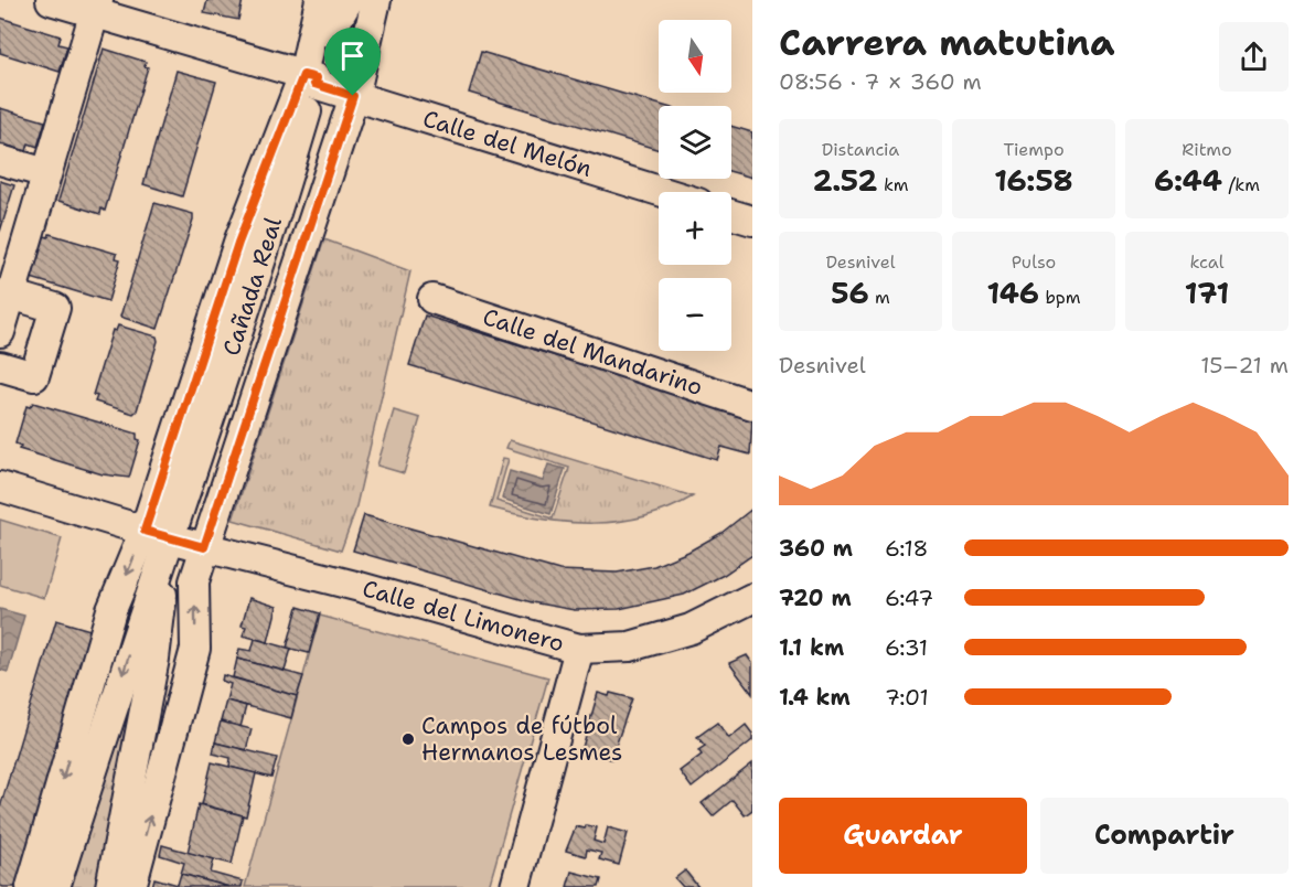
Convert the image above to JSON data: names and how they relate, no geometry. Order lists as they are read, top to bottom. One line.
{"streets":{"street":["Calle del Melón","Cañada Real","Calle del Mandarino","Calle del Limonero"]},"crossings":[["Calle del Melón","Cañada Real"],["Cañada Real","Calle del Limonero"]],"places":["Campos de fútbol Hermanos Lesmes"],"north":"bottom","page":{"heading":["Carrera matutina","08:56 · 7 × 360 m"],"map_buttons":["+","−"],"stats":[["Distancia","2.52 km"],["Tiempo","16:58"],["Ritmo","6:44 /km"],["Desnivel","56 m"],["Pulso","146 bpm"],["kcal","171"]],"chart":["Desnivel","15–21 m"],"list":[{"name":"360 m","note":"6:18"},{"name":"720 m","note":"6:47"},{"name":"1.1 km","note":"6:31"},{"name":"1.4 km","note":"7:01"}],"buttons":["Guardar","Compartir"]}}
